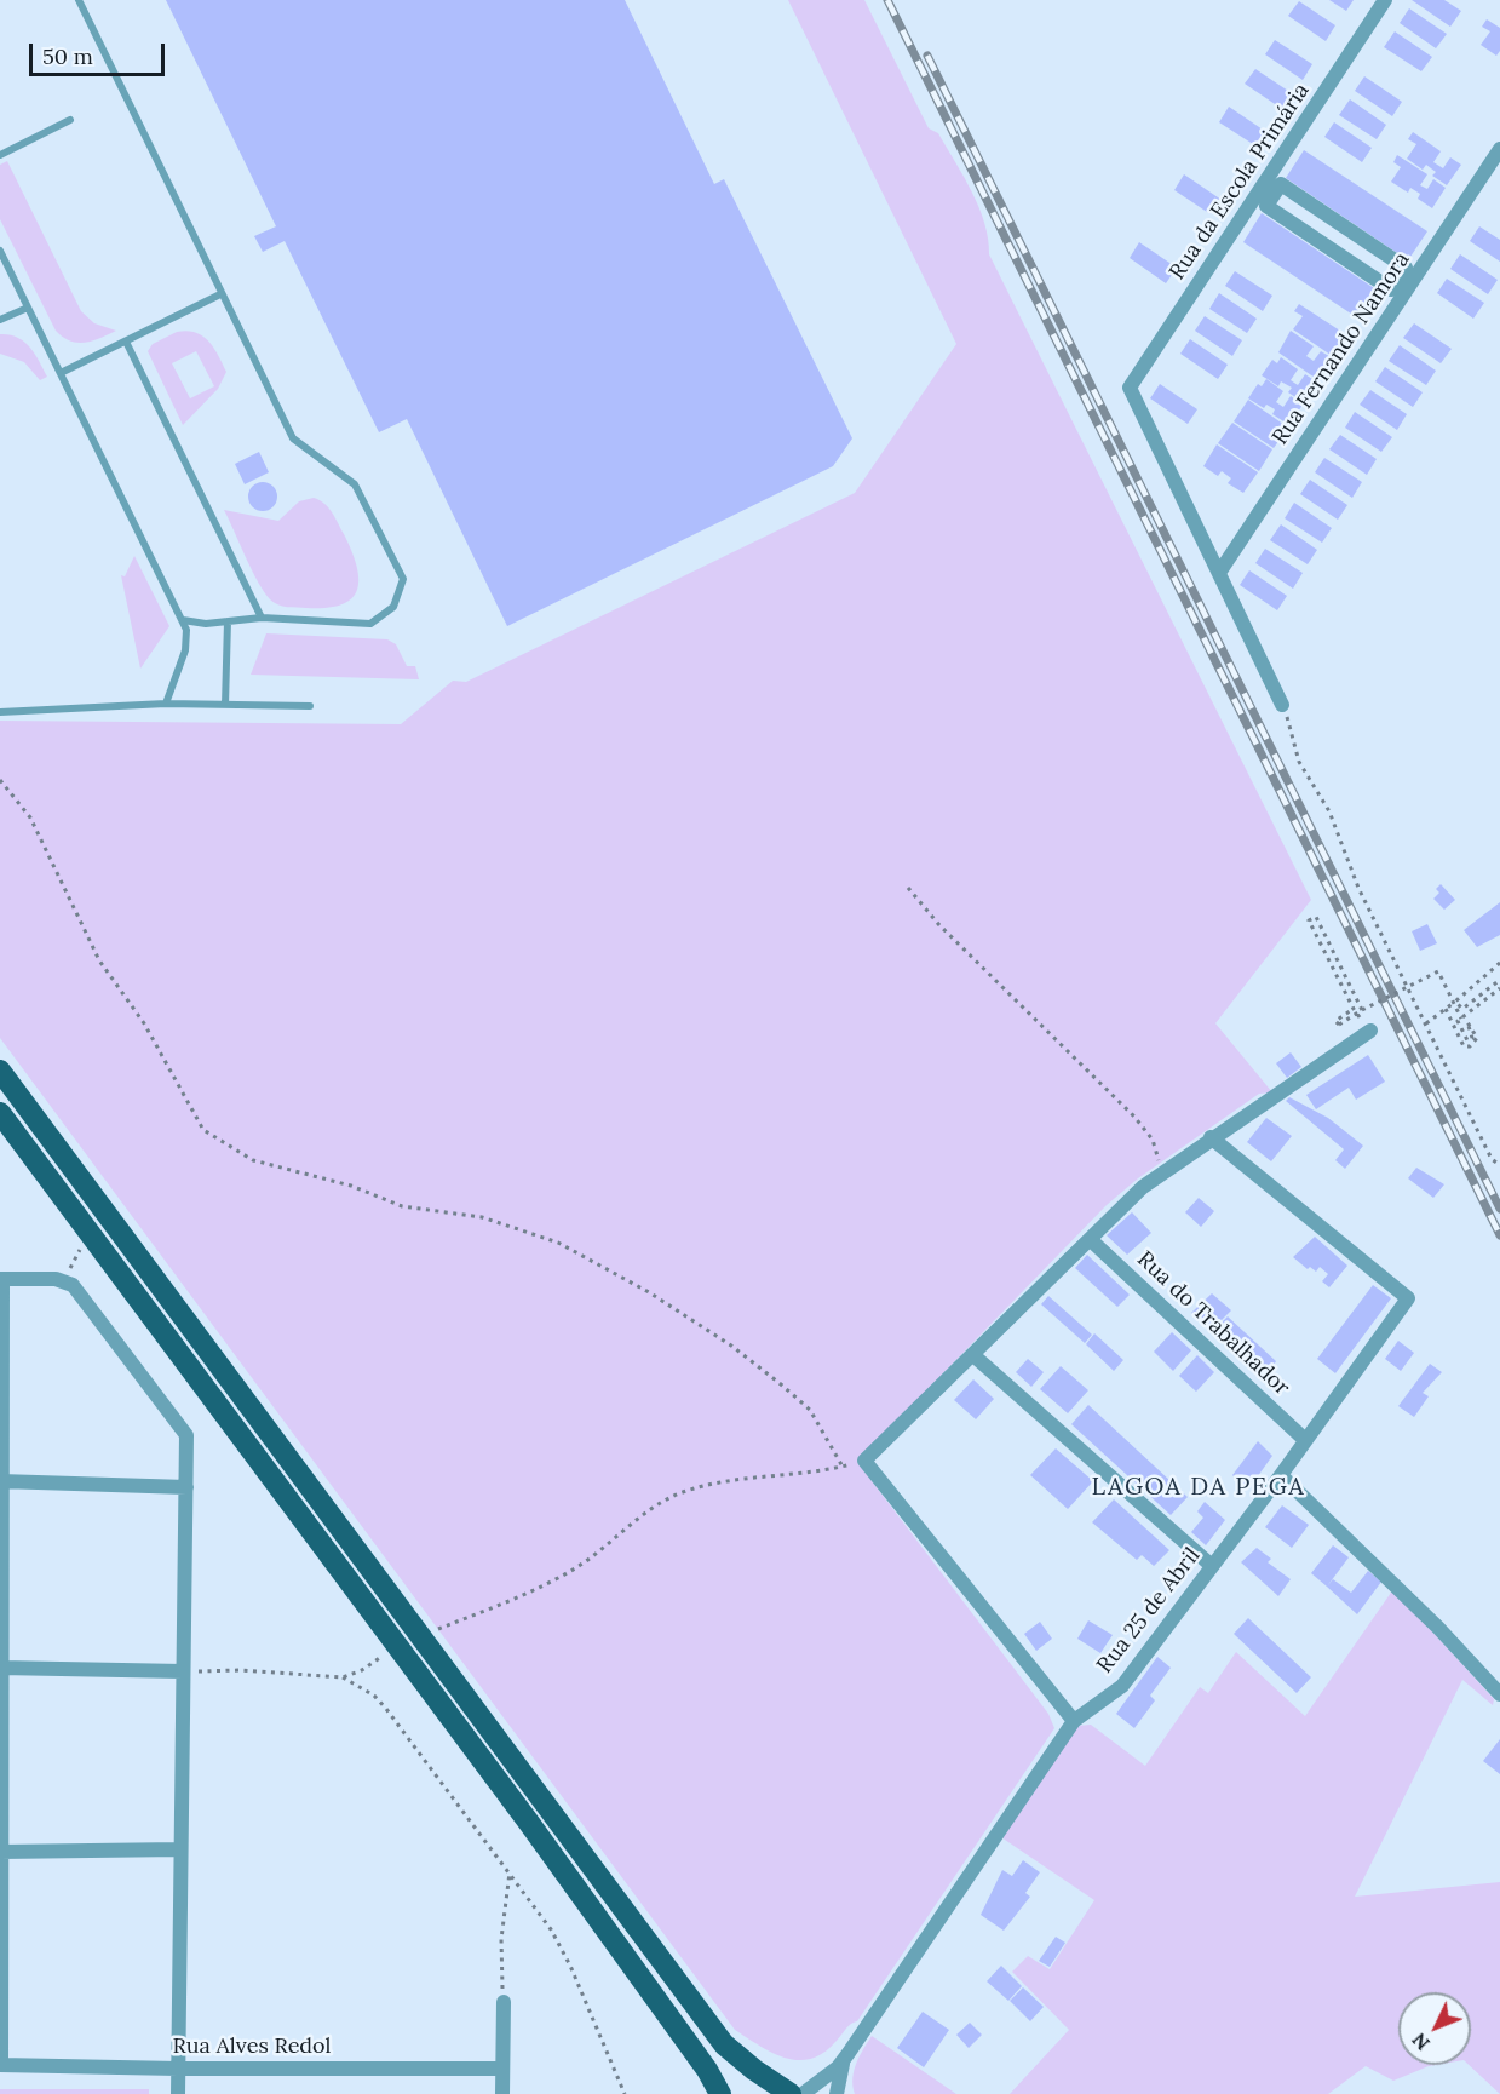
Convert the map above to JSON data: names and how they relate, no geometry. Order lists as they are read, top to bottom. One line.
{"streets":{"street":["Rua da Escola Primária","Rua Fernando Namora","Rua do Trabalhador","Rua 25 de Abril","Rua Alves Redol"]},"crossings":[["Rua da Escola Primária","Rua Fernando Namora"],["Rua do Trabalhador","Rua 25 de Abril"]],"districts":["LAGOA DA PEGA"],"scale_bar":"50 m","north":"bottom left"}
